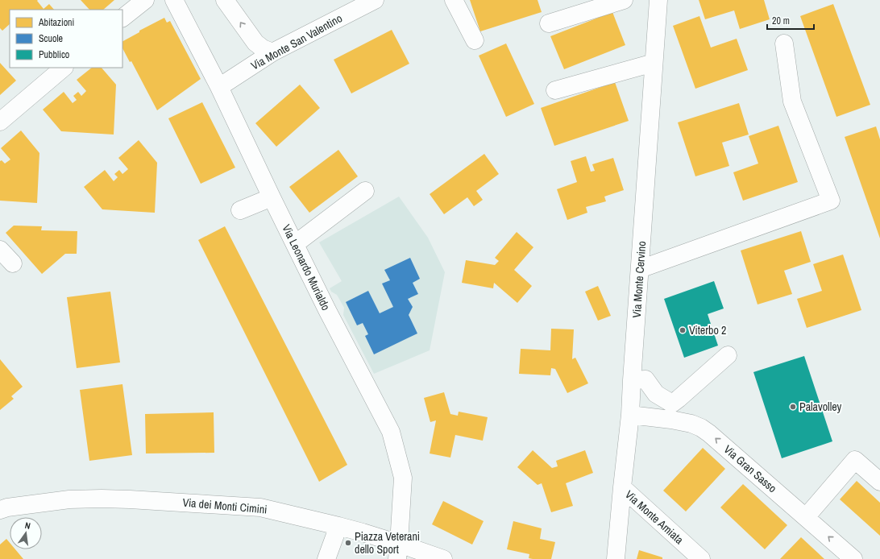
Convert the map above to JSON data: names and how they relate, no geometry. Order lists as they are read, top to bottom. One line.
{"streets":{"street":["Via Monte San Valentino","Via Leonardo Murialdo","Via Monte Cervino","Via Gran Sasso","Via dei Monti Cimini","Via Monte Amiata"]},"crossings":[["Via Monte San Valentino","Via Leonardo Murialdo"],["Via Leonardo Murialdo","Via dei Monti Cimini"],["Via Monte Cervino","Via Gran Sasso"],["Via Monte Cervino","Via Monte Amiata"]],"one_way":["Via Gran Sasso"],"places":["Viterbo 2","Palavolley","Piazza Veterani dello Sport"],"legend":["Abitazioni","Scuole","Pubblico"],"scale_bar":"20 m","north":"top"}
